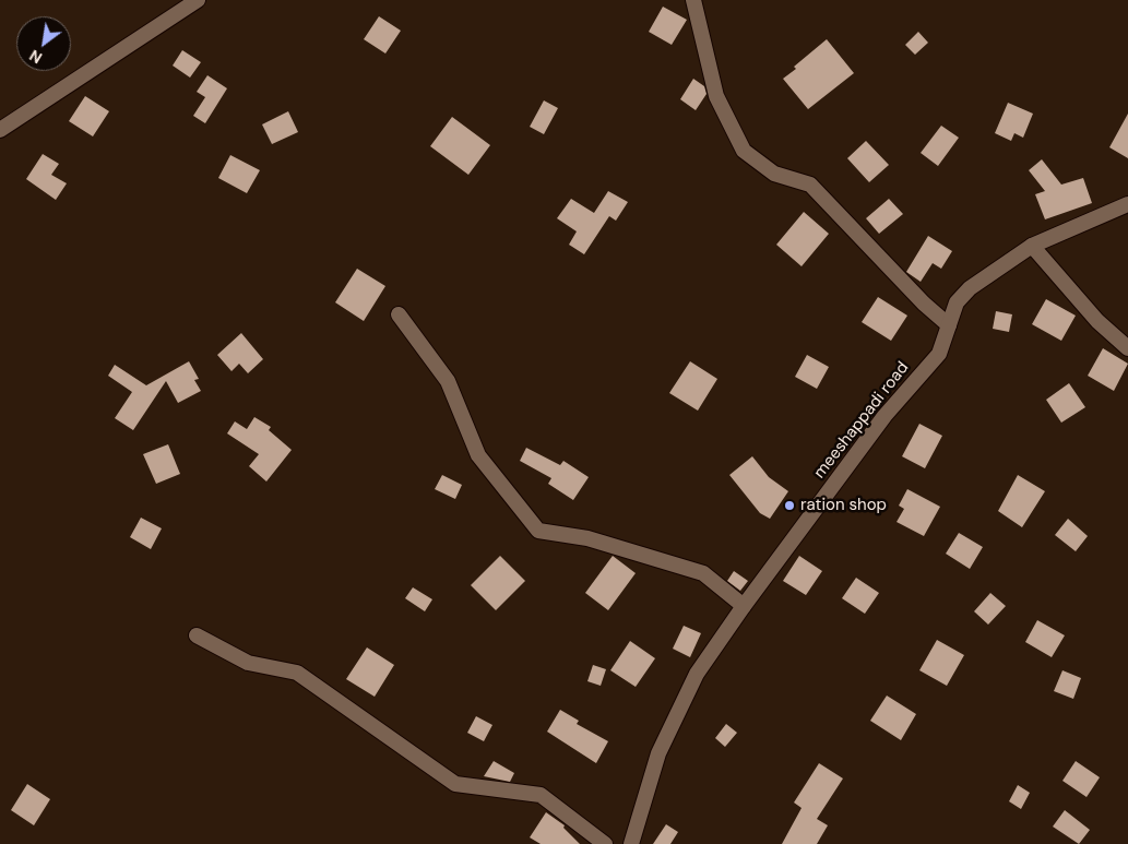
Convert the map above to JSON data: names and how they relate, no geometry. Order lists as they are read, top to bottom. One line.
{"streets":{"street":["meeshappadi road"]},"places":["ration shop"],"north":"bottom left"}
